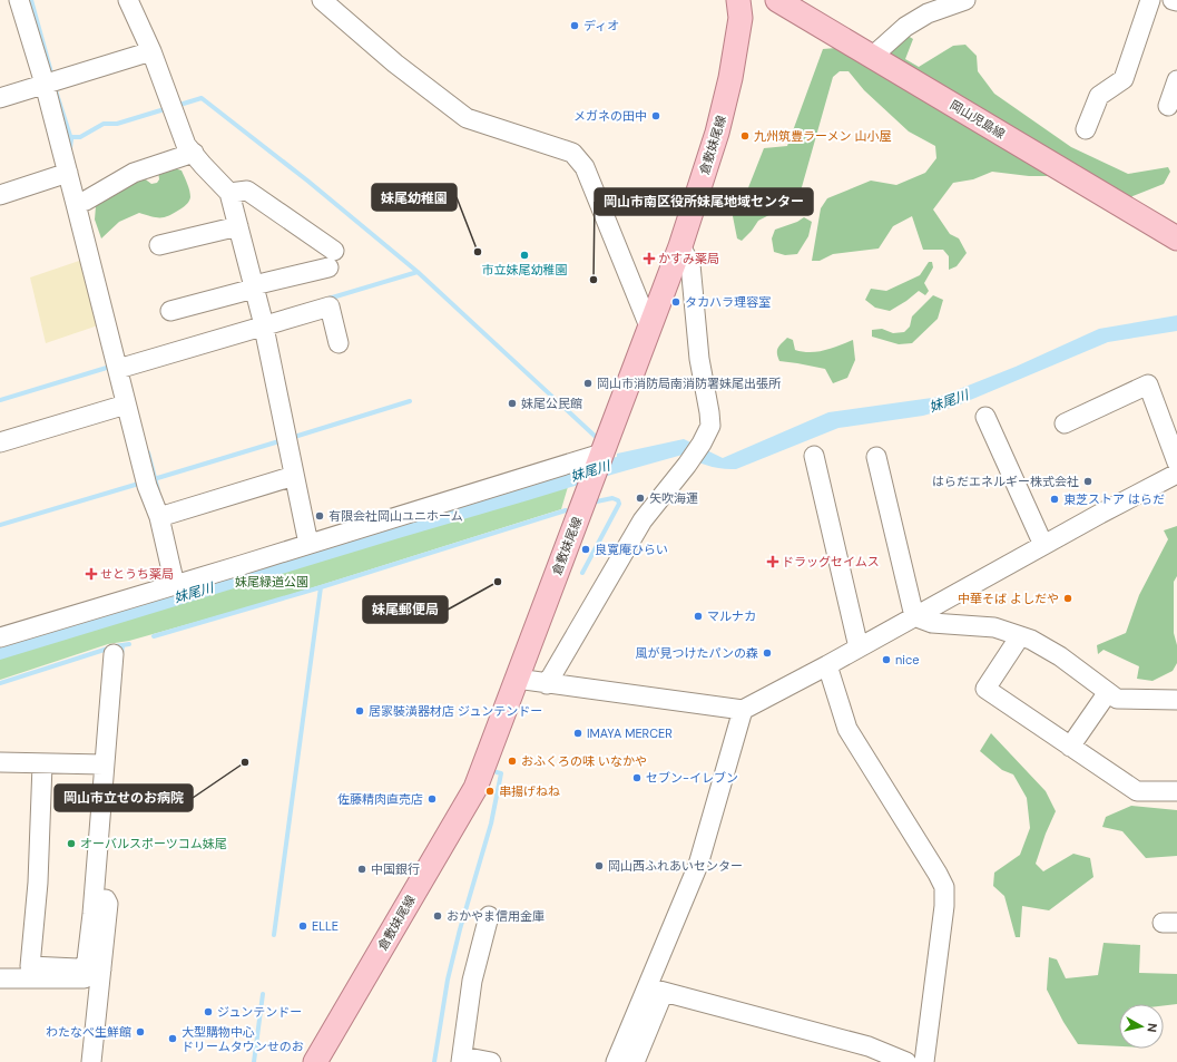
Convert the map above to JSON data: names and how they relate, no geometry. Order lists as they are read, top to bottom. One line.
{"streets":{"main road":["岡山児島線","倉敷妹尾線"]},"water":["妹尾川"],"parks":["妹尾緑道公園"],"places":{"other":["ディオ","メガネの田中","九州筑豊ラーメン 山小屋","妹尾幼稚園","市立妹尾幼稚園","岡山市南区役所妹尾地域センター","タカハラ理容室","岡山市消防局南消防署妹尾出張所","妹尾公民館","はらだエネルギー株式会社","矢吹海運","東芝ストア はらだ","有限会社岡山ユニホーム","良寛庵ひらい","妹尾郵便局","中華そば よしだや","マルナカ","風が見つけたパンの森","nice","居家裝潢器材店 ジュンテンドー","IMAYA MERCER","おふくろの味 いなかや","岡山市立せのお病院","セブン-イレブン","串揚げねね","佐藤精肉直売店","オーバルスポーツコム妹尾","岡山西ふれあいセンター","中国銀行","おかやま信用金庫","ELLE","ジュンテンドー","わたなべ生鮮館","大型購物中心 ドリームタウンせのお"],"health":["かすみ薬局","ドラッグセイムス","せとうち薬局"]},"north":"right"}
